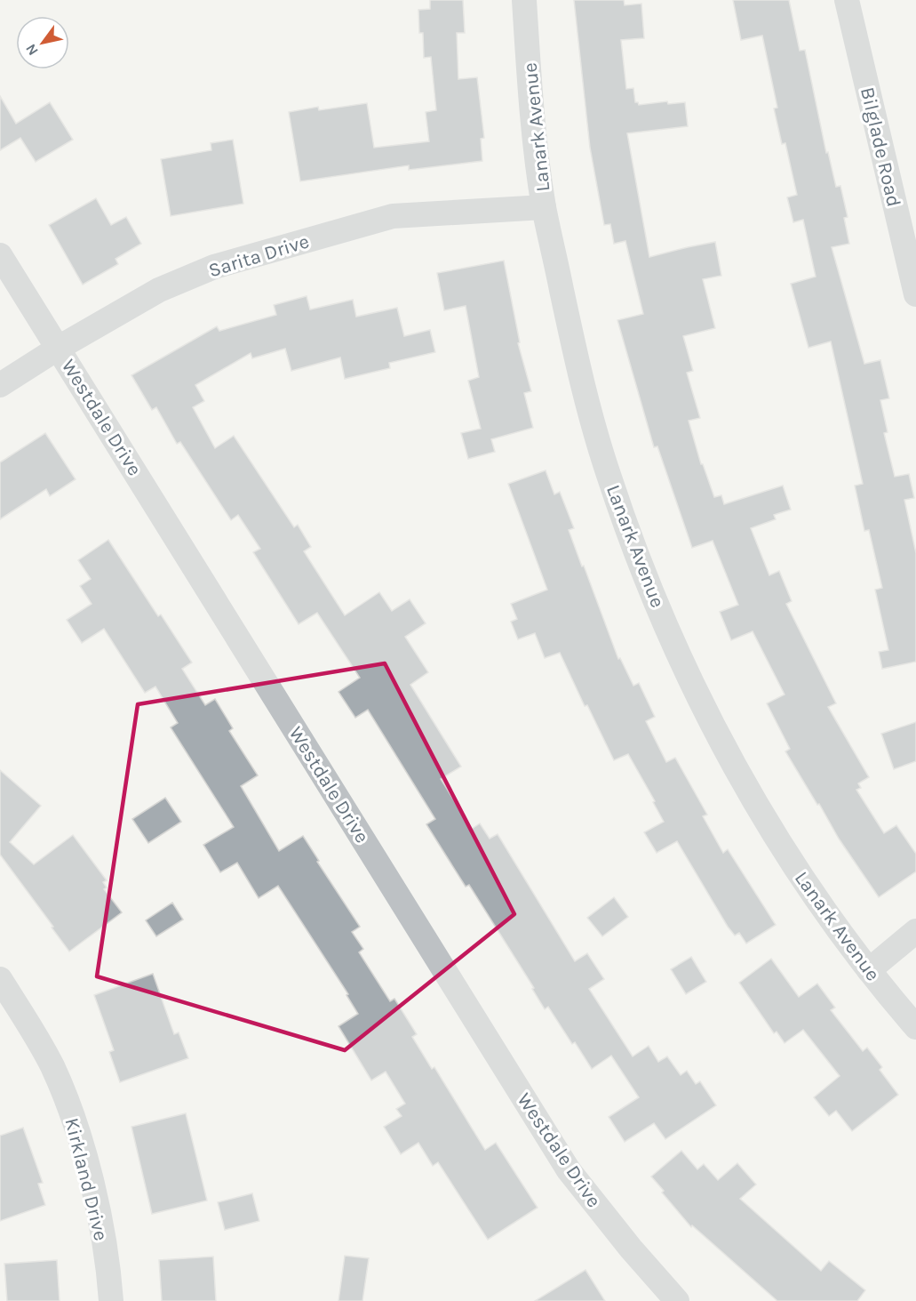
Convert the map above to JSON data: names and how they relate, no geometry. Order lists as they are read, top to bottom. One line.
{"streets":{"street":["Lanark Avenue","Bilglade Road","Sarita Drive","Westdale Drive","Kirkland Drive"]},"crossings":[["Lanark Avenue","Sarita Drive"],["Sarita Drive","Westdale Drive"]],"north":"bottom left"}
